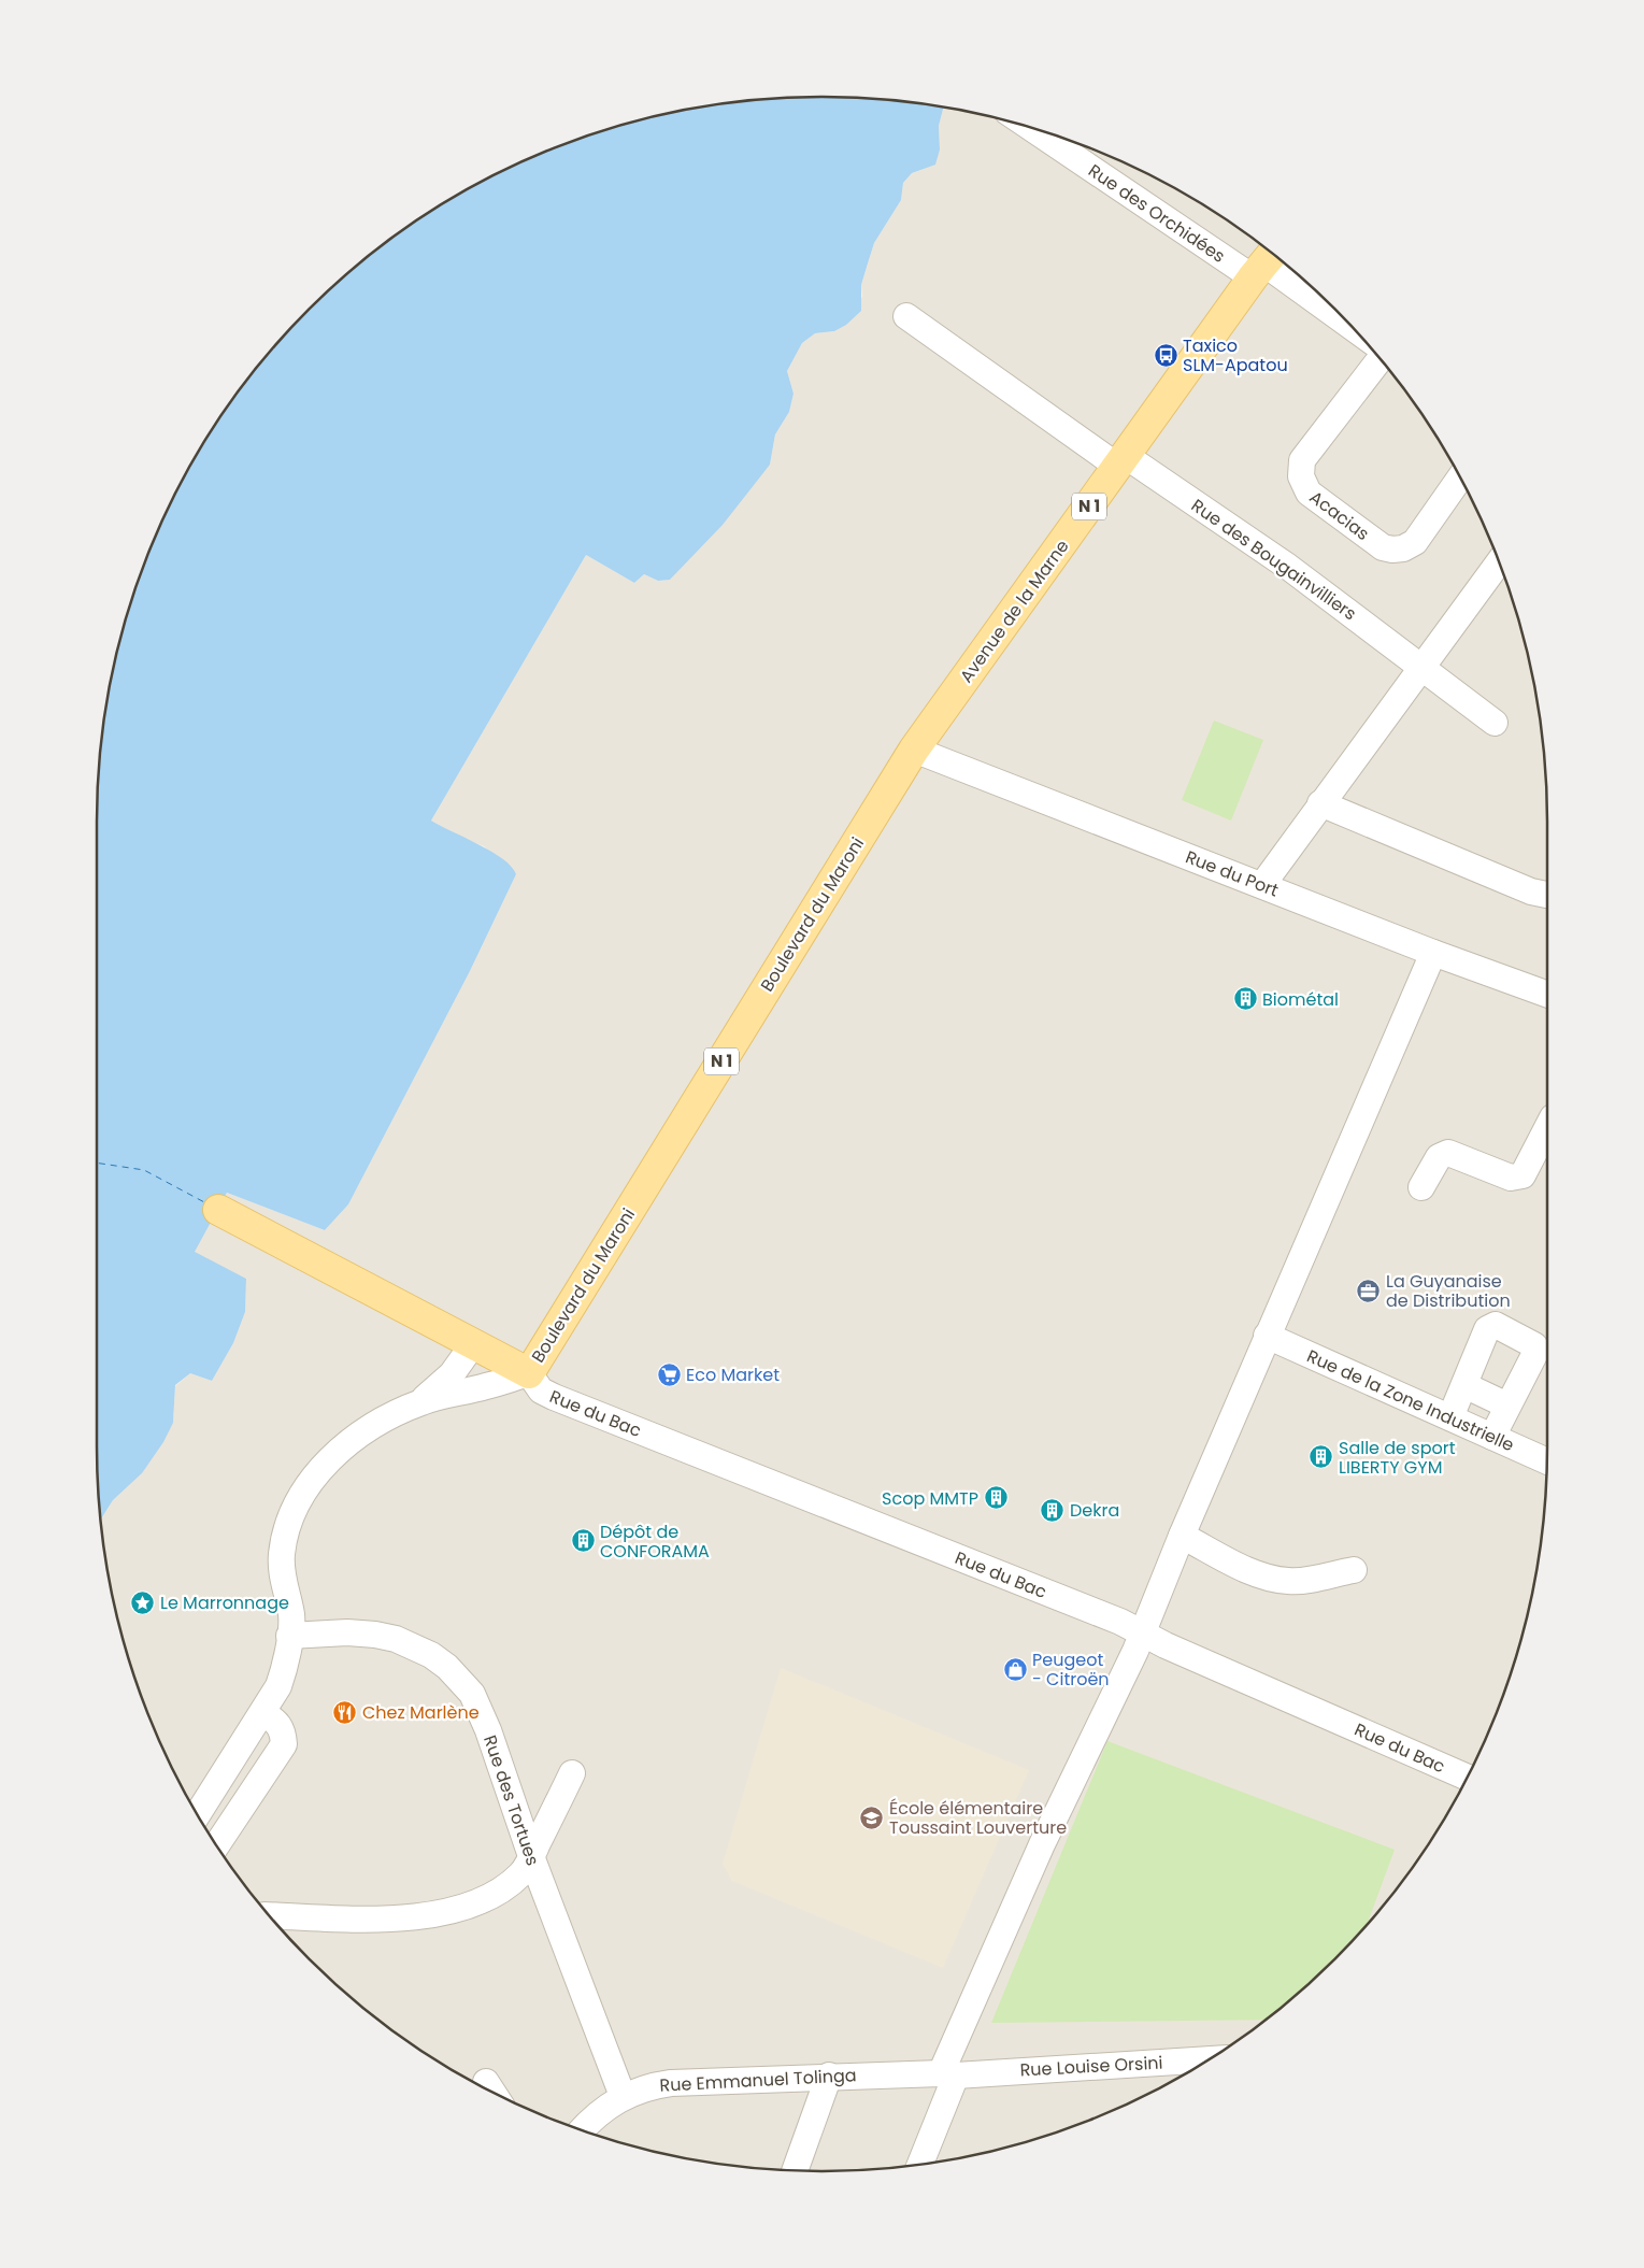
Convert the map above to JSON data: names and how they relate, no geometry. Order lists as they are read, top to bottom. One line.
{"streets":{"main road":["N 1","Avenue de la Marne","Boulevard du Maroni"],"street":["Rue des Orchidées","Acacias","Rue des Bougainvilliers","Rue du Port","Rue de la Zone Industrielle","Rue du Bac","Rue des Tortues","Rue Louise Orsini","Rue Emmanuel Tolinga"]},"crossings":[["Rue des Orchidées","Avenue de la Marne"],["Rue des Bougainvilliers","Avenue de la Marne"],["Avenue de la Marne","Rue du Port"],["Avenue de la Marne","Boulevard du Maroni"],["Rue du Port","Boulevard du Maroni"],["Boulevard du Maroni","Rue du Bac"],["Boulevard du Maroni","Rue des Tortues"],["Rue des Tortues","Rue Emmanuel Tolinga"],["Rue Louise Orsini","Rue Emmanuel Tolinga"]],"places":{"bus stop":["Taxico SLM-Apatou"],"building":["Biométal","Salle de sport LIBERTY GYM","Scop MMTP","Dekra","Dépôt de CONFORAMA"],"office":["La Guyanaise de Distribution"],"supermarket":["Eco Market"],"place":["Le Marronnage"],"shop":["Peugeot - Citroën"],"restaurant":["Chez Marlène"],"school or university":["École élémentaire Toussaint Louverture"]}}
